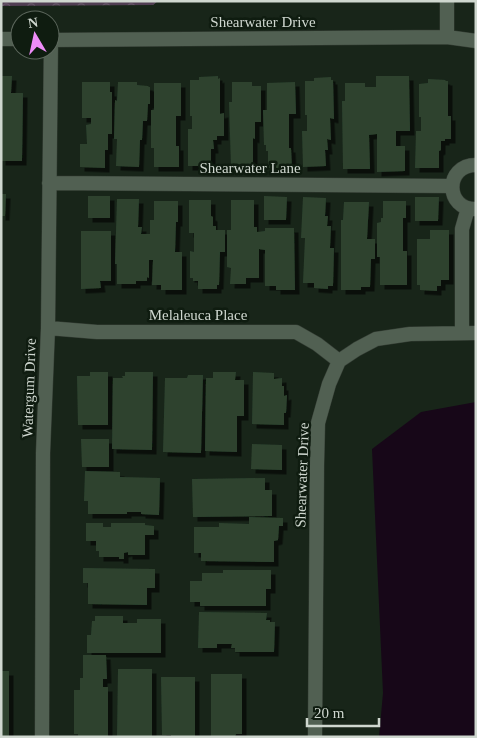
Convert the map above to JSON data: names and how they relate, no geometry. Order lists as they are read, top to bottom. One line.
{"streets":{"street":["Shearwater Drive","Shearwater Lane","Melaleuca Place","Watergum Drive"]},"crossings":[["Shearwater Drive","Melaleuca Place"],["Shearwater Lane","Watergum Drive"],["Melaleuca Place","Watergum Drive"]],"scale_bar":"20 m","north":"top"}
